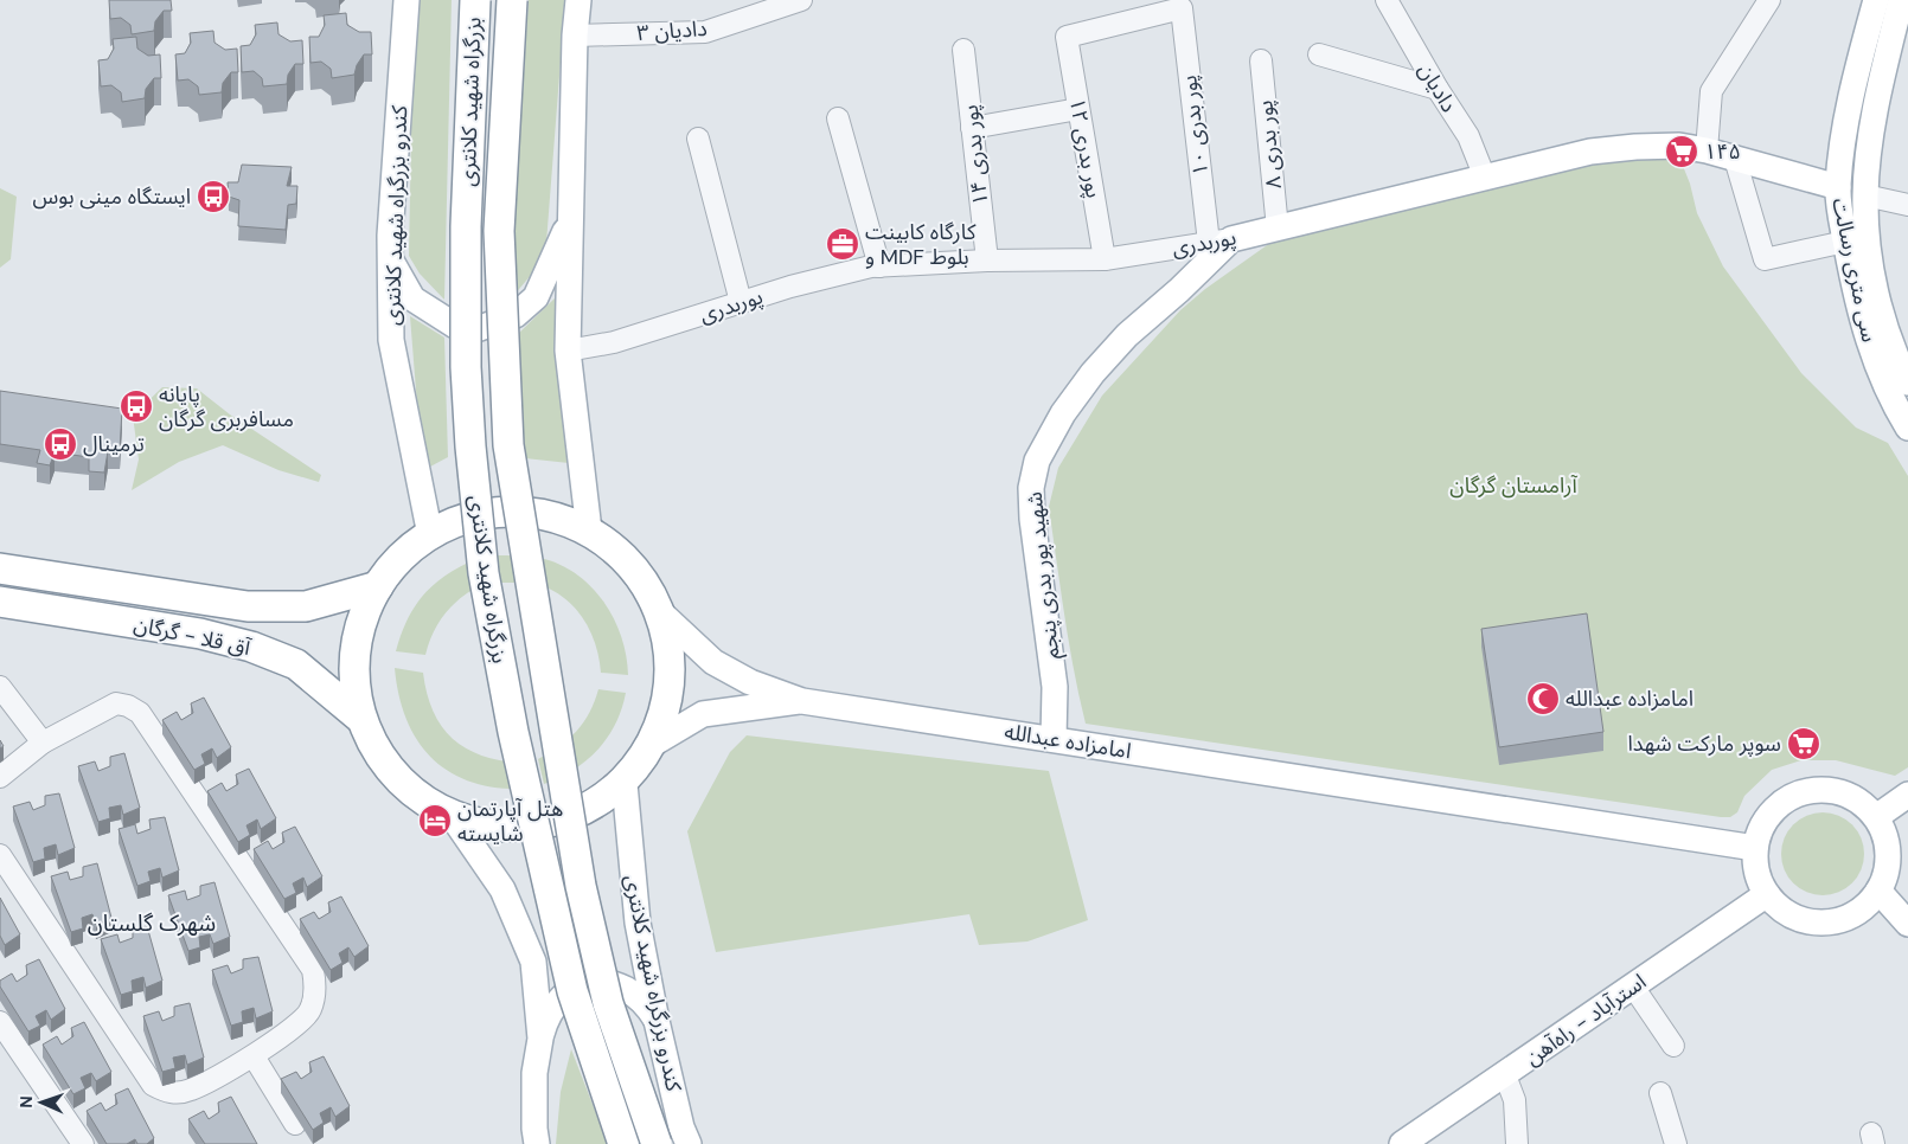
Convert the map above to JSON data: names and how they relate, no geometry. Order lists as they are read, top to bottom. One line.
{"streets":{"highway":["بزرگراه شهید کلانتری","آق قلا - گرگان"],"main road":["کندرو بزرگراه شهید کلانتری","پوربدری","سی متری رسالت","شهید پور بدری پنجم","امامزاده عبدالله","استرآباد - راه‌آهن"],"street":["دادیان ۳","دادیان","پور بدری ۱۰","پور بدری ۸","پور بدری ۱۲","پور بدری ۱۴"]},"crossings":[["دادیان","پوربدری"],["پور بدری ۱۰","پور بدری ۱۲"],["پور بدری ۱۰","پوربدری"],["پور بدری ۱۰","شهید پور بدری پنجم"],["پور بدری ۸","پوربدری"],["پور بدری ۱۲","پوربدری"],["پور بدری ۱۴","پوربدری"],["پوربدری","سی متری رسالت"],["پوربدری","شهید پور بدری پنجم"],["شهید پور بدری پنجم","امامزاده عبدالله"],["امامزاده عبدالله","استرآباد - راه‌آهن"]],"districts":["شهرک گلستان"],"parks":["آرامستان گرگان"],"places":{"supermarket":["۱۴۵","سوپر مارکت شهدا"],"bus stop":["ایستگاه مینی بوس","پایانه مسافربری گرگان","ترمینال"],"office":["کارگاه کابینت و MDF بلوط"],"mosque":["امامزاده عبدالله"],"hotel":["هتل آپارتمان شایسته"]},"north":"left"}
